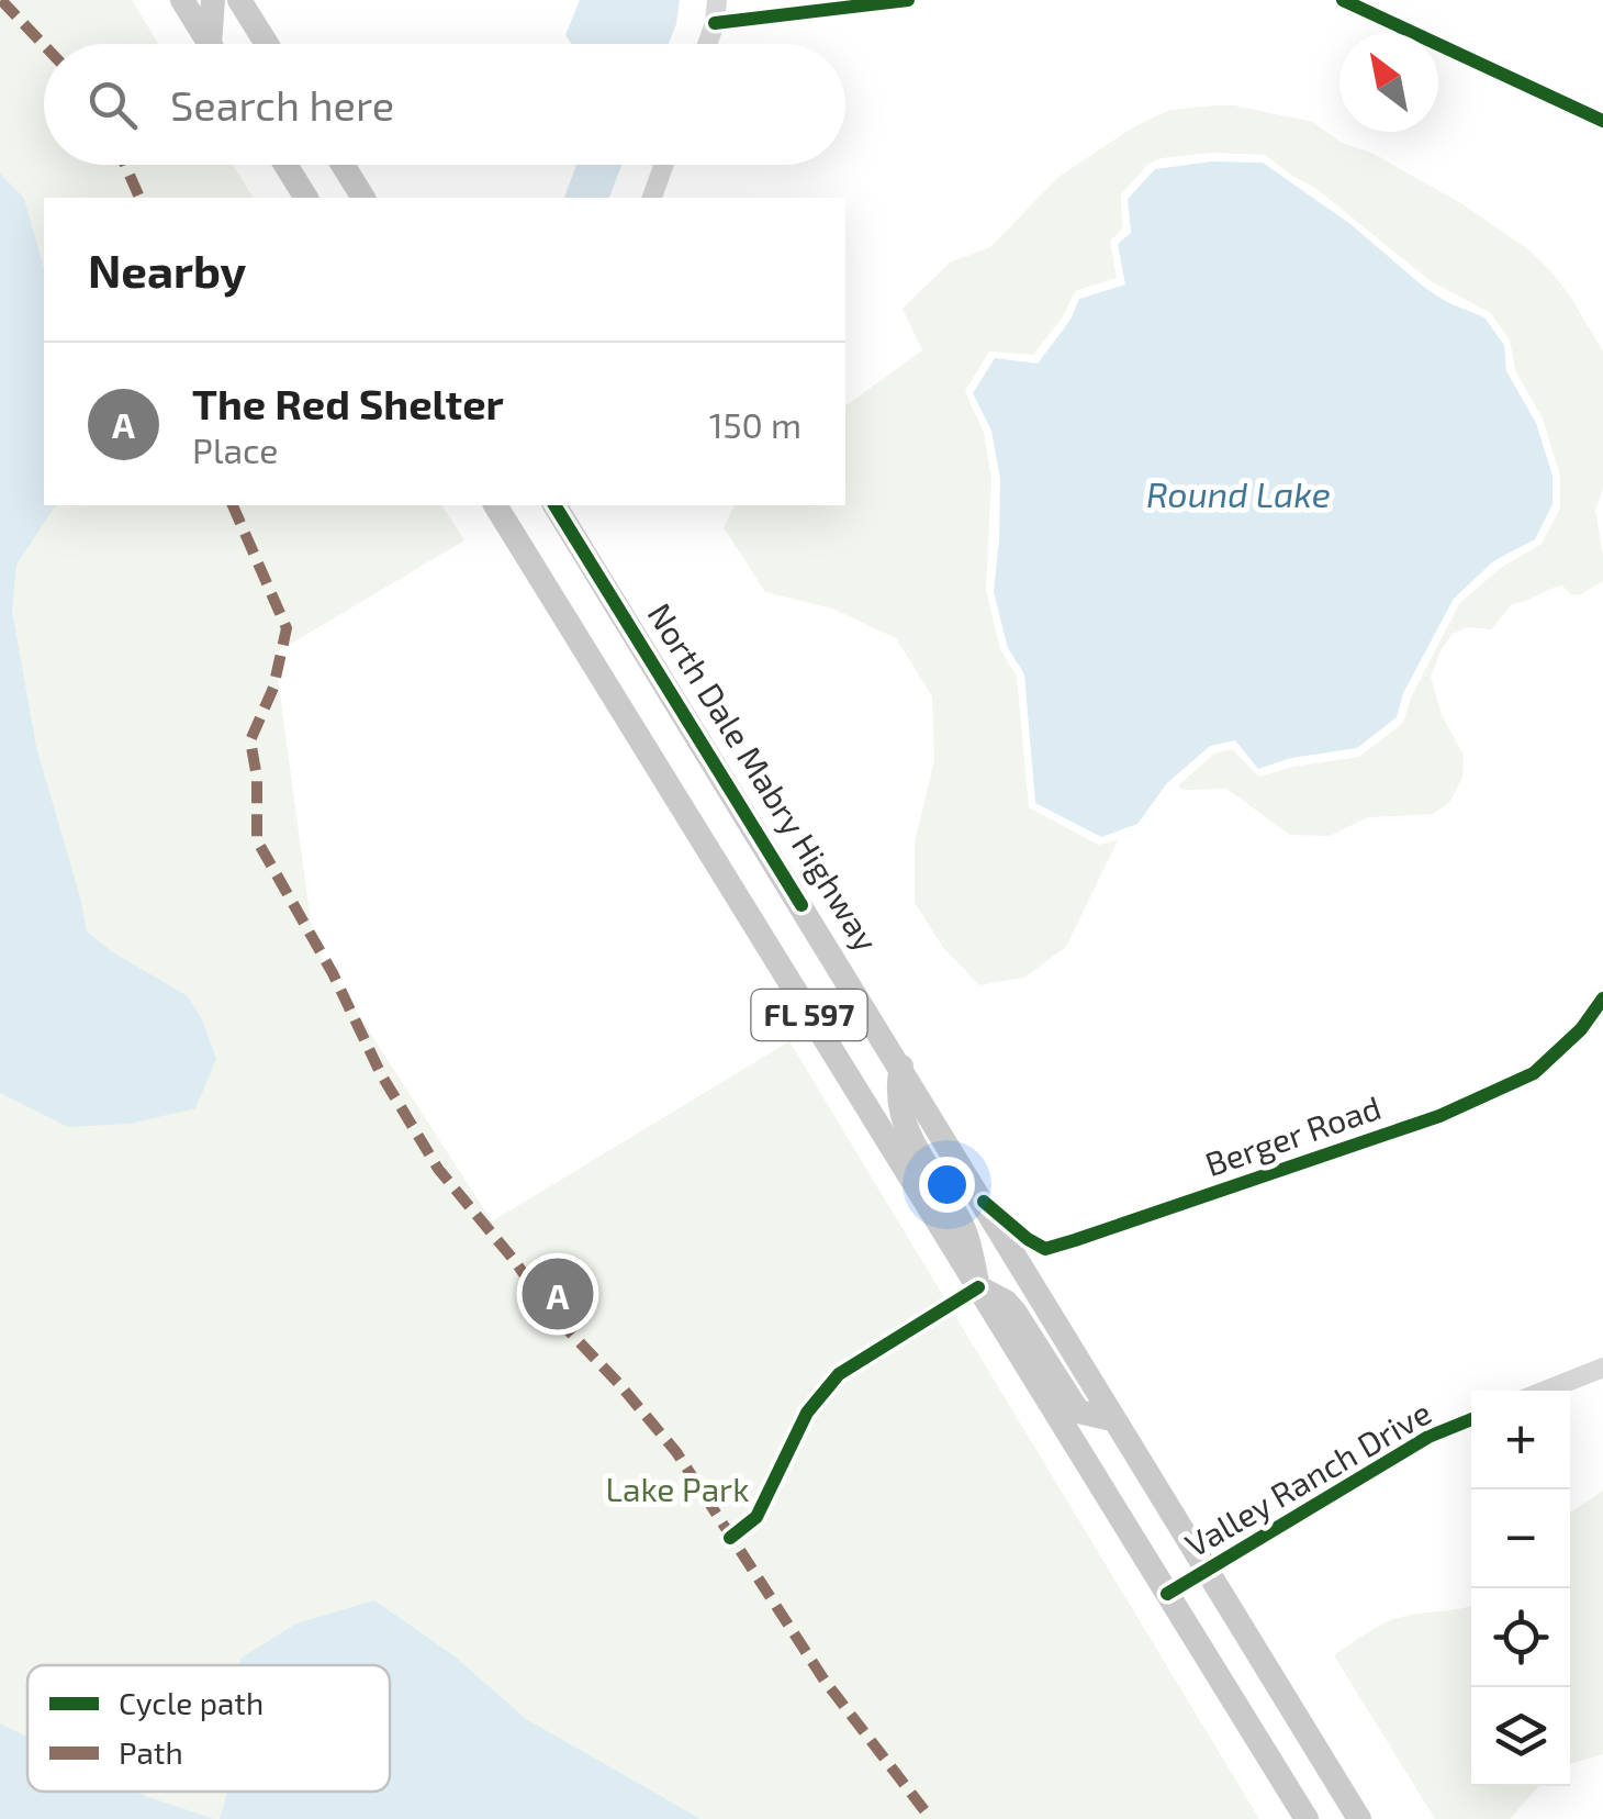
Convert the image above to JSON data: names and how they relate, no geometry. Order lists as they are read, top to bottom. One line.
{"streets":{"main road":["North Dale Mabry Highway","FL 597"],"street":["Berger Road","Valley Ranch Drive"]},"crossings":[["North Dale Mabry Highway","Berger Road"],["North Dale Mabry Highway","Valley Ranch Drive"],["FL 597","Valley Ranch Drive"]],"water":["Round Lake"],"parks":["Lake Park"],"legend":["Cycle path","Path"],"north":"top left","page":{"search":"Search here","heading":"Nearby","list":[{"mark":"A","name":"The Red Shelter","note":"Place","value":"150 m"}],"pins":"A","map_buttons":["+","−"]}}
